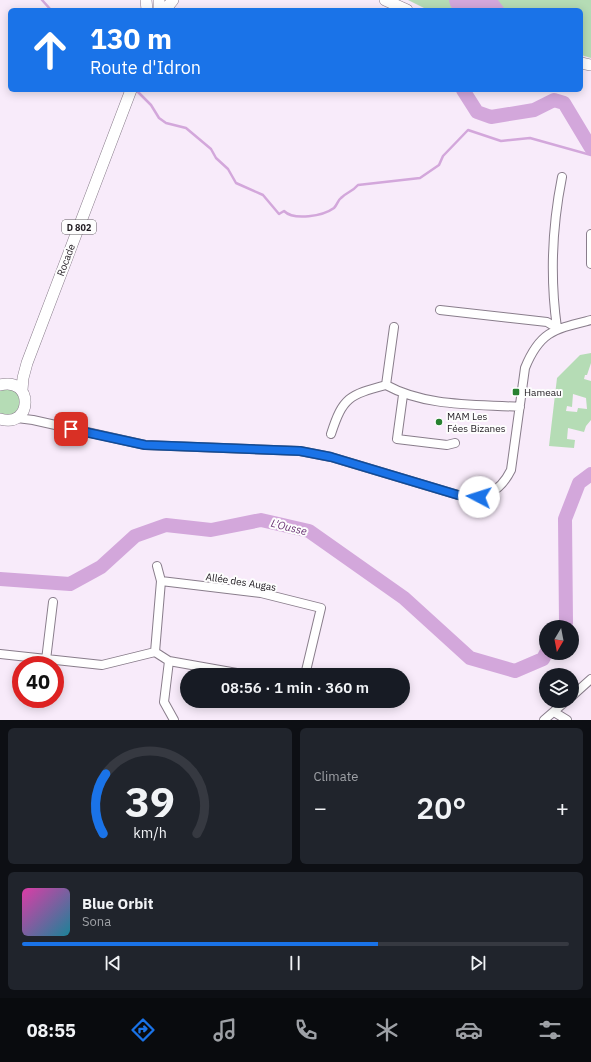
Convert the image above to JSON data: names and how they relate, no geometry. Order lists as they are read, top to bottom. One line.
{"streets":{"main road":["D 802","Rocade"],"street":["Allée des Augas"]},"crossings":[["D 802","Rocade"]],"water":["L'Ousse"],"places":{"transit":["Hameau"],"other":["MAM Les Fées Bizanes"]},"north":"bottom","page":{"turn":["130 m","Route d'Idron"],"limit":"40","trip":"08:56 · 1 min · 360 m","tile":"Climate","heat":["−","20°","+"],"song":["Blue Orbit","Sona"],"tabs":"08:55","gauge":["39","km/h"]}}
